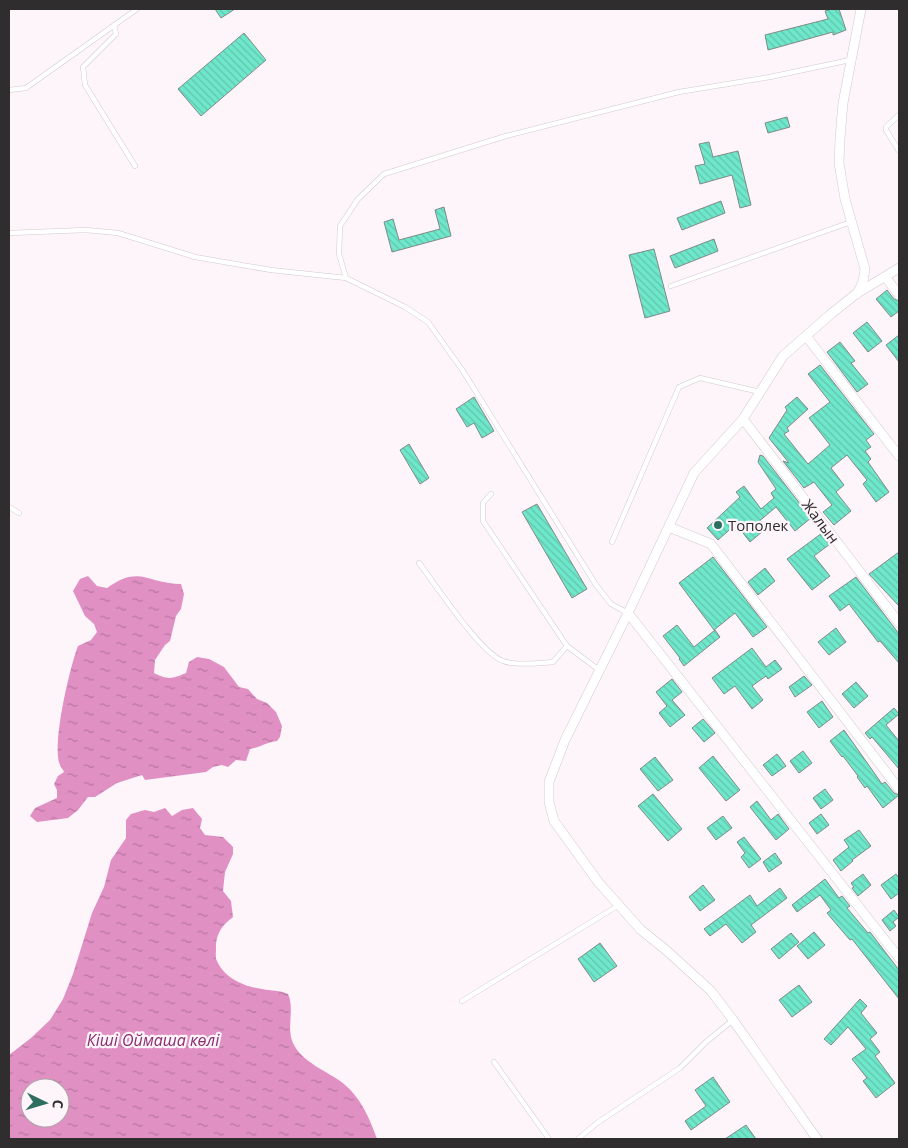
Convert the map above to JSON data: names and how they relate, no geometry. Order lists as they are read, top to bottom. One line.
{"streets":{"street":["Жалын"]},"water":["Кіші Оймаша көлi"],"places":["Тополек"],"north":"right"}
